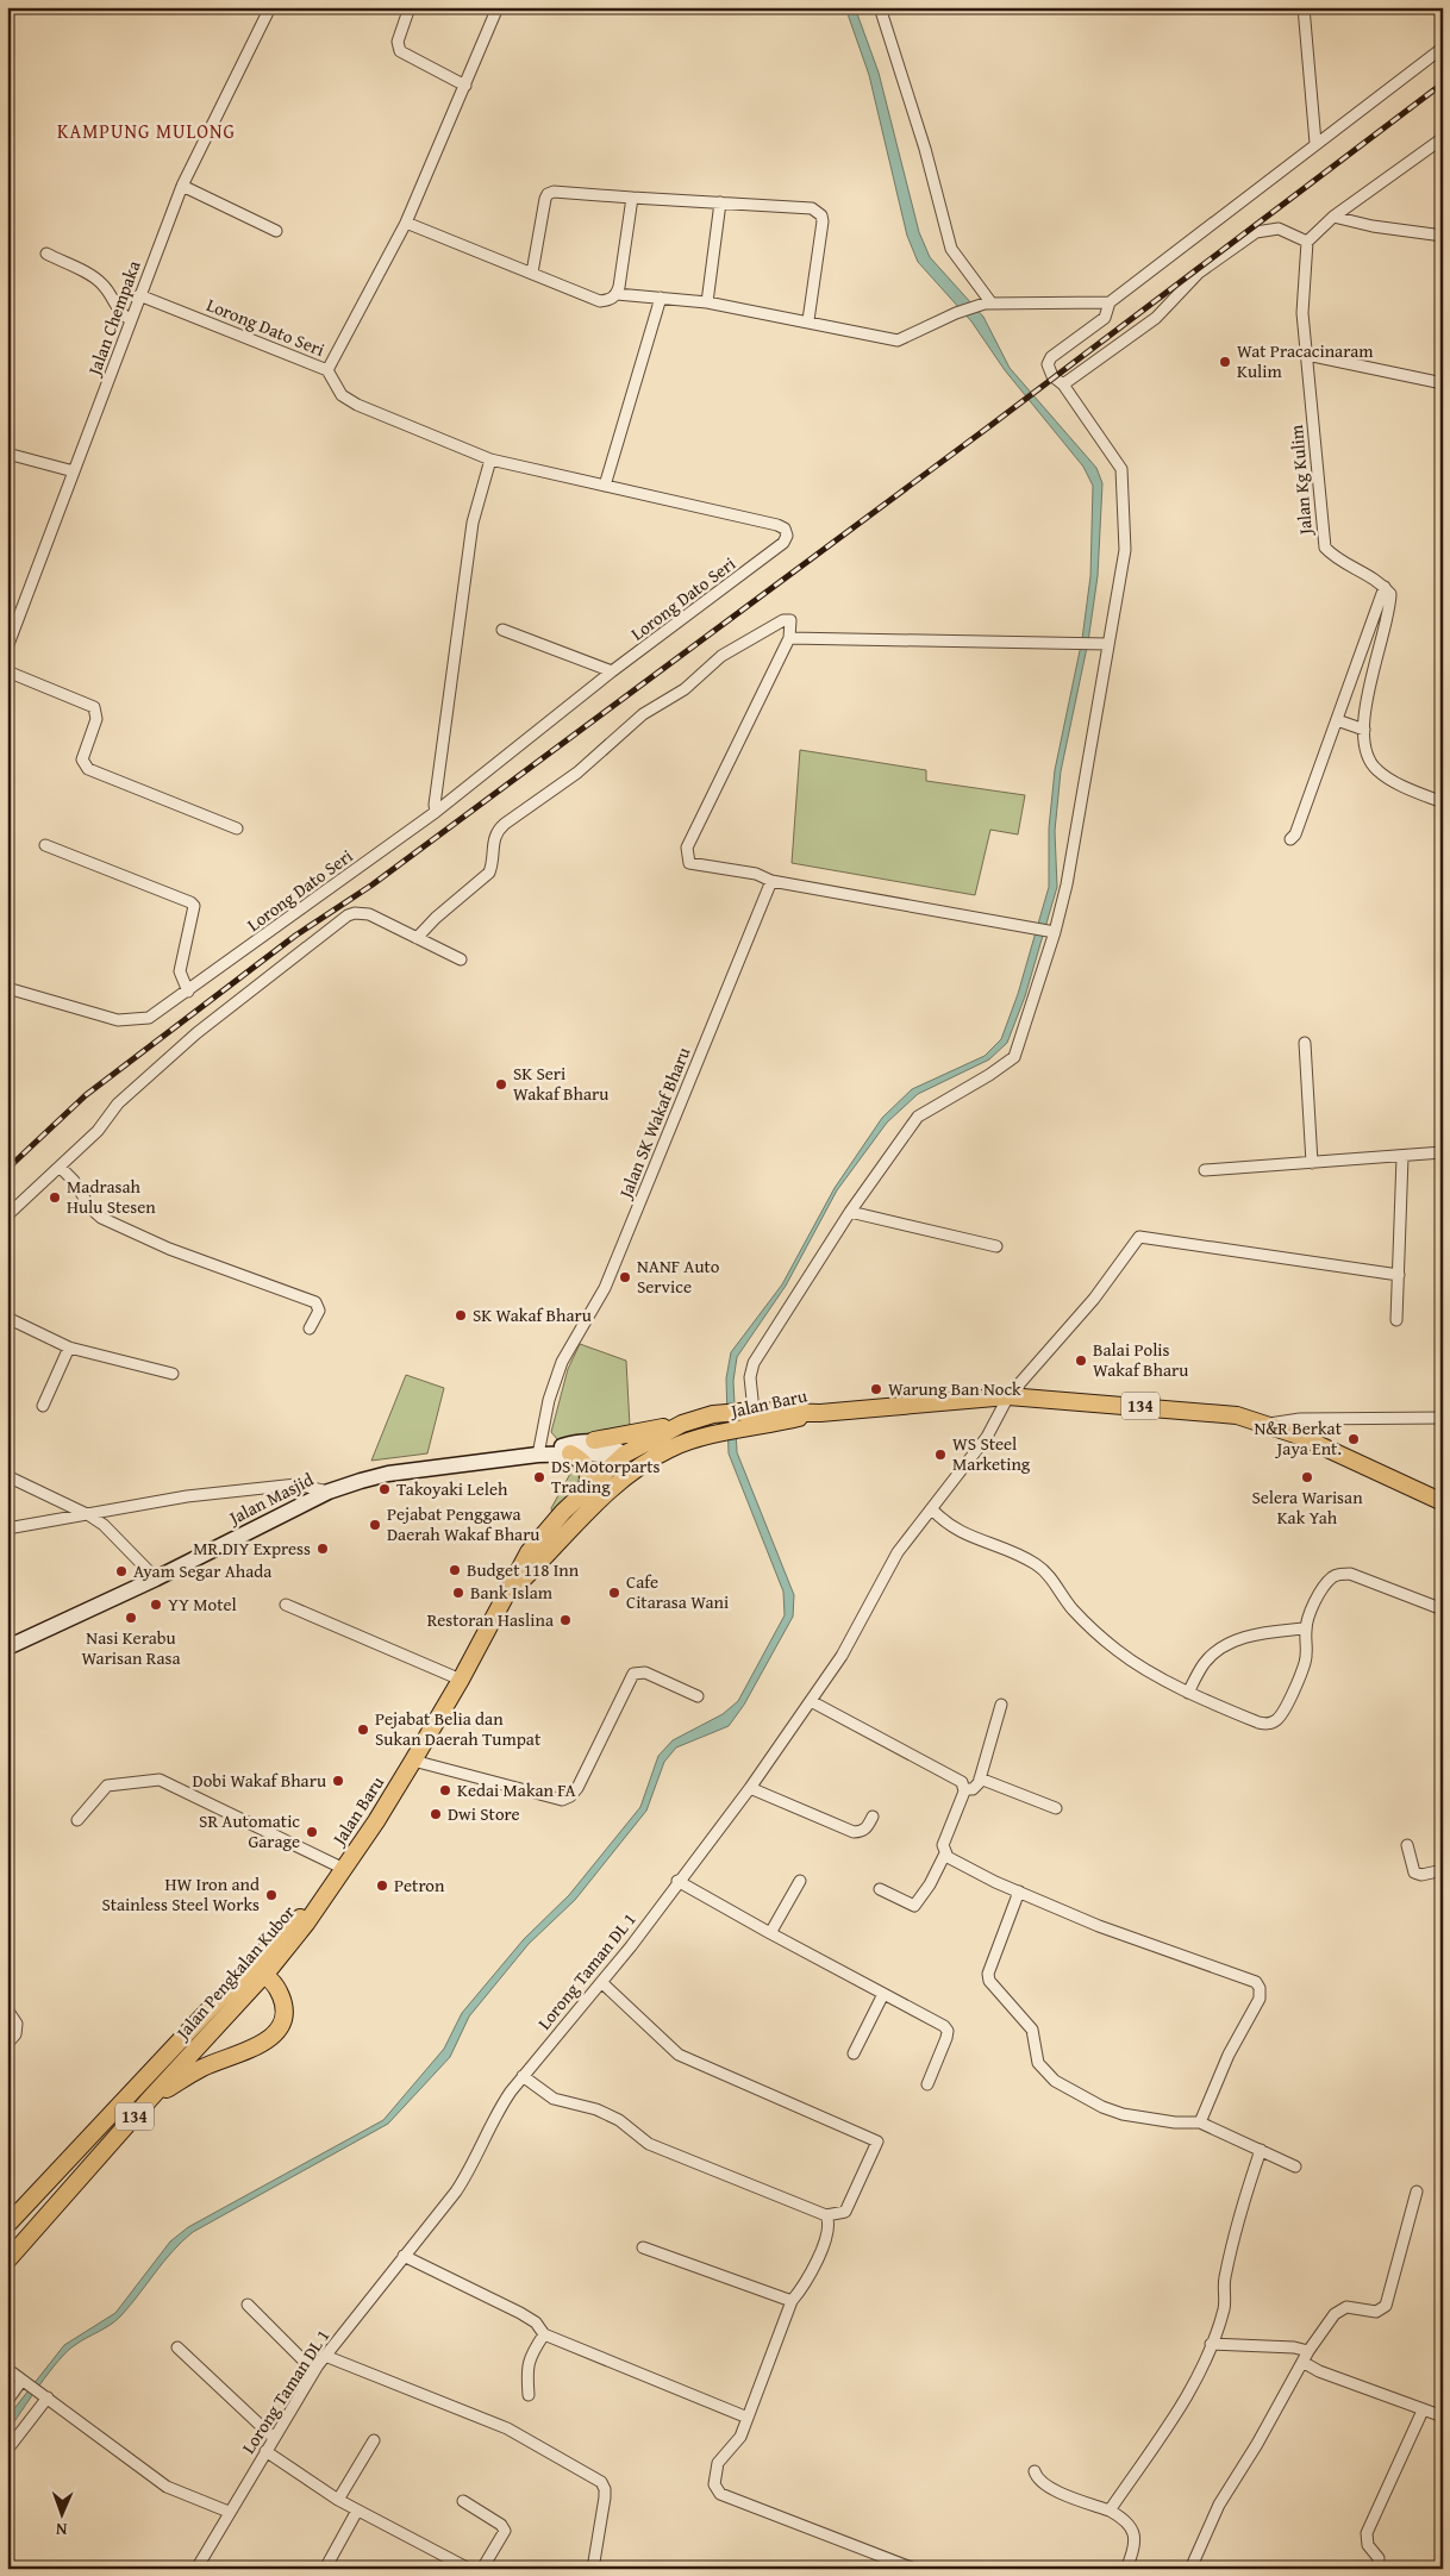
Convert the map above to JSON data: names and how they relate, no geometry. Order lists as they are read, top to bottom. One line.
{"streets":{"main road":["Jalan Baru","134","Jalan Pengkalan Kubor"],"street":["Jalan Chempaka","Lorong Dato Seri","Jalan Kg Kulim","Jalan SK Wakaf Bharu","Jalan Masjid","Lorong Taman DL 1"]},"crossings":[["Jalan Chempaka","Lorong Dato Seri"],["Jalan SK Wakaf Bharu","Jalan Masjid"],["Jalan Baru","134"],["Jalan Baru","Jalan Masjid"],["Jalan Baru","Jalan Pengkalan Kubor"],["134","Lorong Taman DL 1"]],"districts":["KAMPUNG MULONG"],"places":["Wat Pracacinaram Kulim","SK Seri Wakaf Bharu","Madrasah Hulu Stesen","NANF Auto Service","SK Wakaf Bharu","Balai Polis Wakaf Bharu","Warung Ban Nock","N&R Berkat Jaya Ent.","WS Steel Marketing","DS Motorparts Trading","Selera Warisan Kak Yah","Takoyaki Leleh","Pejabat Penggawa Daerah Wakaf Bharu","MR.DIY Express","Budget 118 Inn","Ayam Segar Ahada","Bank Islam","Cafe Citarasa Wani","YY Motel","Nasi Kerabu Warisan Rasa","Restoran Haslina","Pejabat Belia dan Sukan Daerah Tumpat","Dobi Wakaf Bharu","Kedai Makan FA","Dwi Store","SR Automatic Garage","Petron","HW Iron and Stainless Steel Works"],"north":"bottom"}
